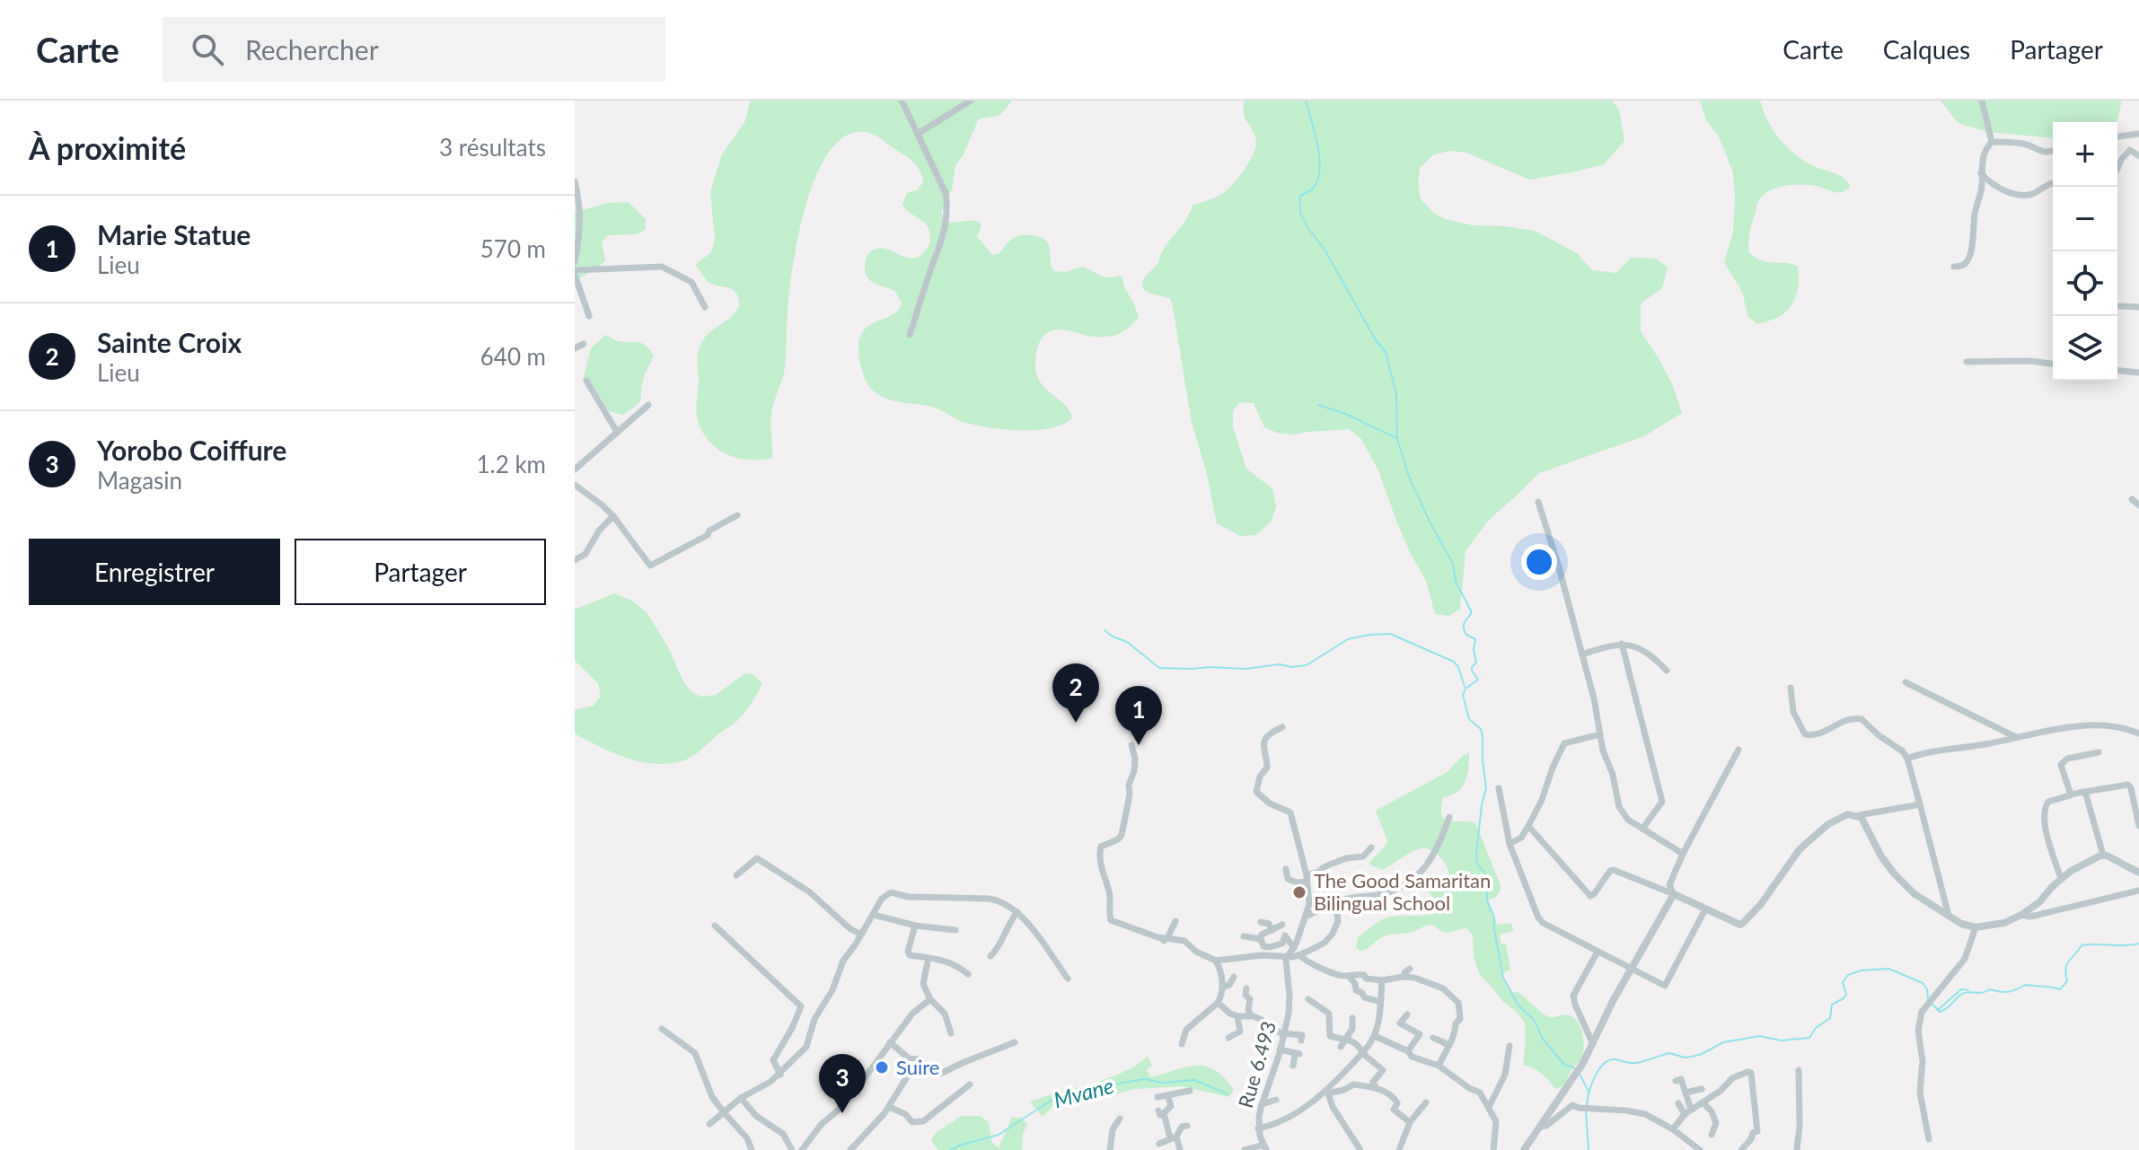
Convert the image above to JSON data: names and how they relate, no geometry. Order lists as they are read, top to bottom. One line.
{"streets":{"street":["Rue 6.493"]},"water":["Mvane"],"places":["The Good Samaritan Bilingual School","Suire"],"page":{"header":"Carte","search":"Rechercher","nav":["Carte","Calques","Partager"],"heading":["À proximité","3 résultats"],"map_buttons":["+","−"],"list":[{"mark":"1","name":"Marie Statue","note":"Lieu","value":"570 m"},{"mark":"2","name":"Sainte Croix","note":"Lieu","value":"640 m"},{"mark":"3","name":"Yorobo Coiffure","note":"Magasin","value":"1.2 km"}],"buttons":["Enregistrer","Partager"],"pins":["2","1","3"]}}
